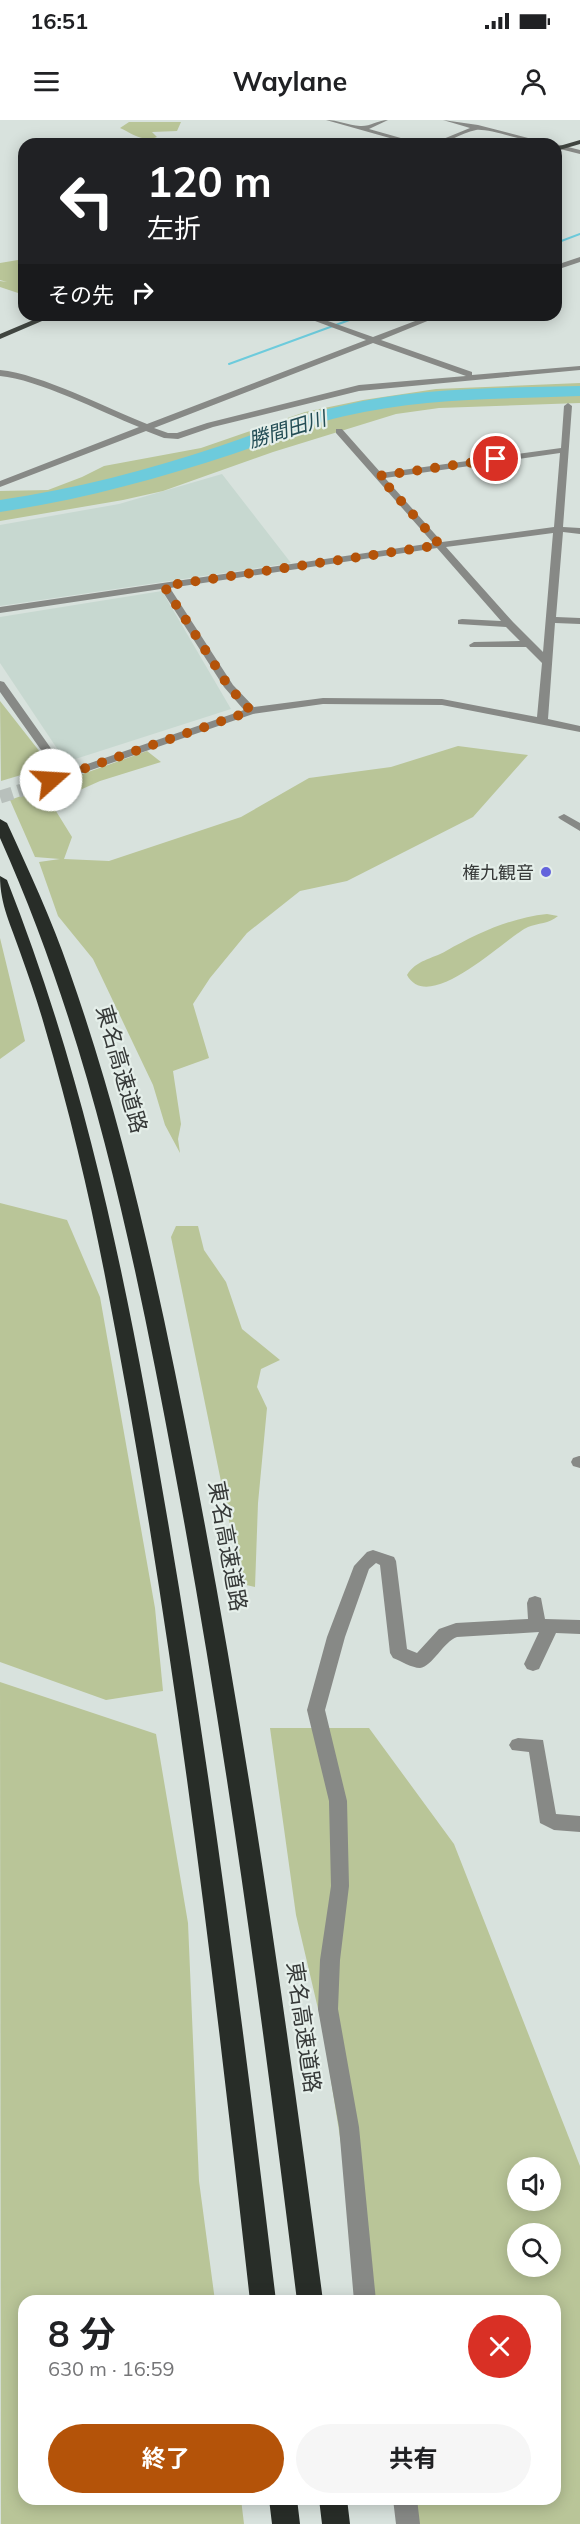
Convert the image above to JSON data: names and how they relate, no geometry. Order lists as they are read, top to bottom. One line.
{"streets":{"highway":["東名高速道路"]},"water":["勝間田川"],"places":["権九観音"],"page":{"status":"16:51","header":"Waylane","turn":["120 m","左折"],"then":"その先","heading":["8 分","630 m · 16:59"],"buttons":["終了","共有"]}}
